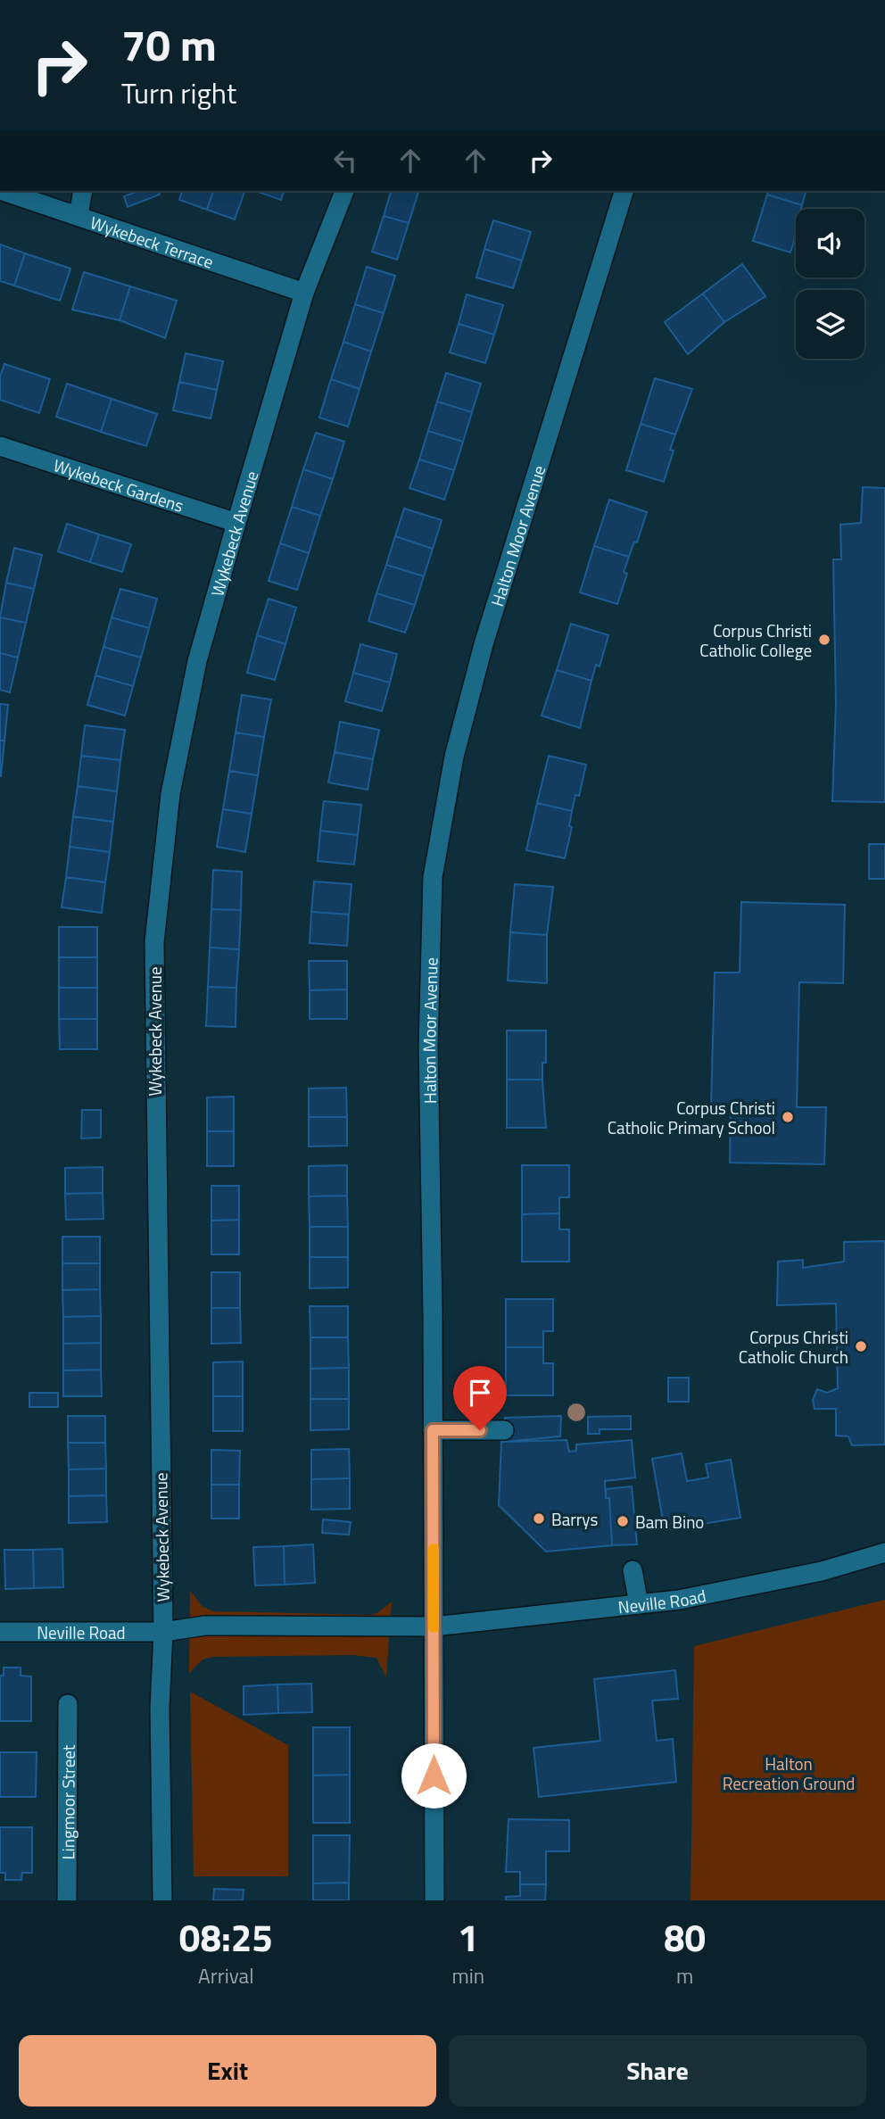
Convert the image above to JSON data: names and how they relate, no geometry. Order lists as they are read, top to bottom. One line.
{"streets":{"street":["Wykebeck Terrace","Wykebeck Gardens","Wykebeck Avenue","Halton Moor Avenue","Neville Road","Lingmoor Street"]},"crossings":[["Wykebeck Terrace","Wykebeck Avenue"],["Wykebeck Gardens","Wykebeck Avenue"],["Wykebeck Avenue","Neville Road"],["Halton Moor Avenue","Neville Road"]],"parks":["Halton Recreation Ground"],"places":["Corpus Christi Catholic College","Corpus Christi Catholic Primary School","Corpus Christi Catholic Church","Barrys","Bam Bino"],"page":{"turn":["70 m","Turn right"],"eta":["08:25","Arrival","1","min","80","m"],"buttons":["Exit","Share"]}}
